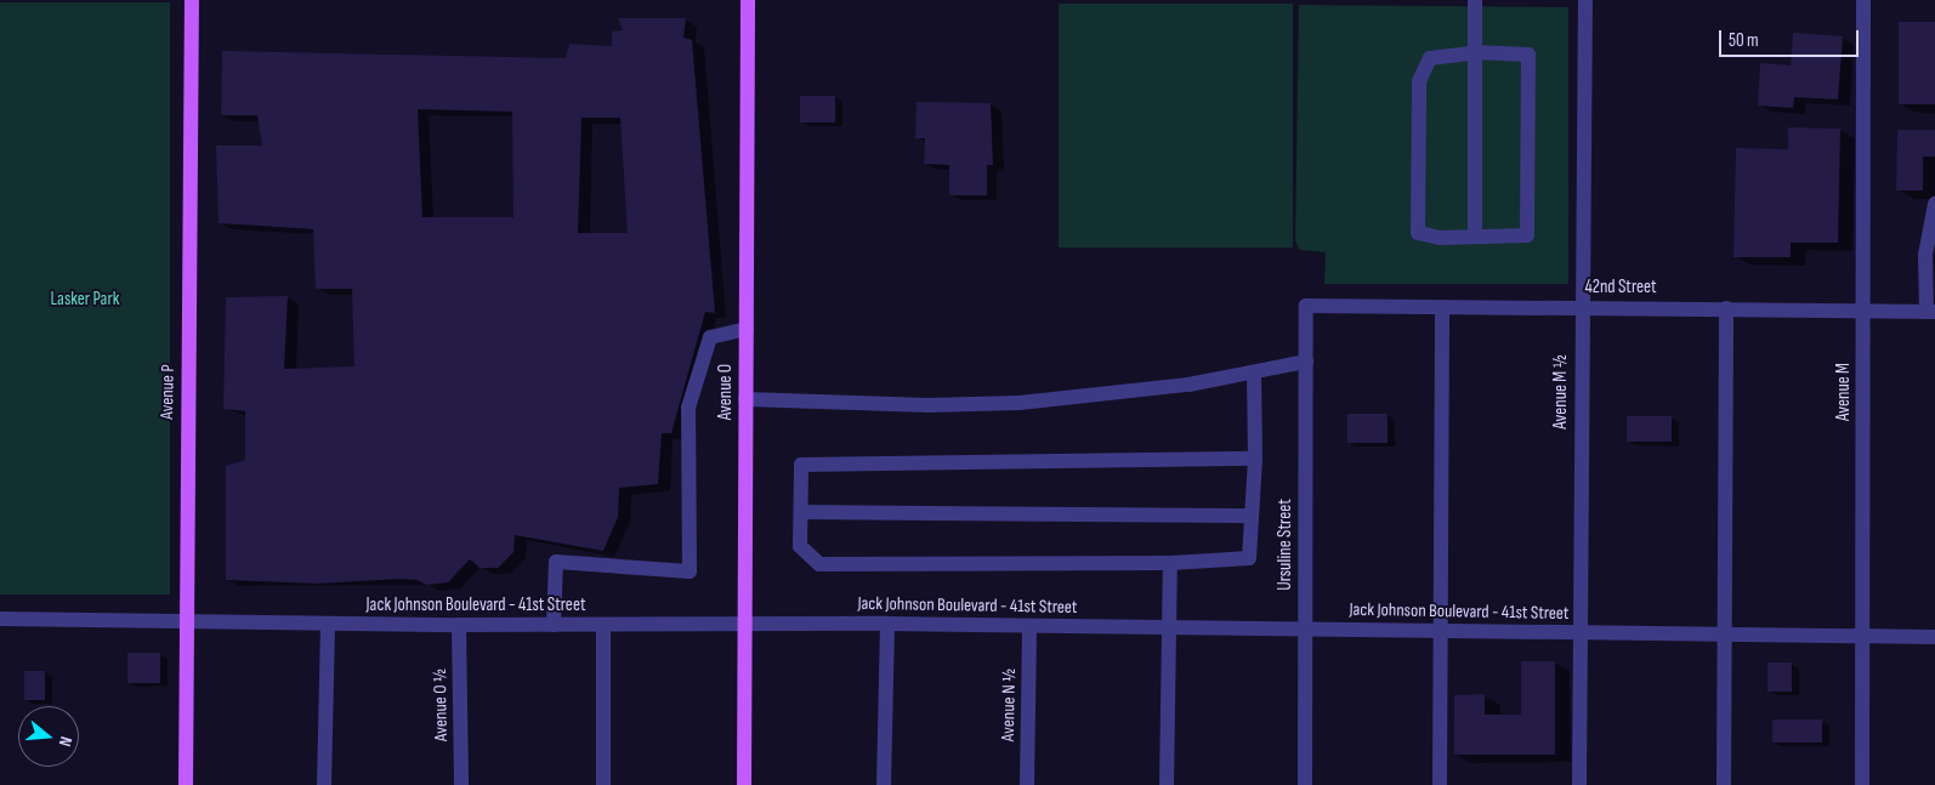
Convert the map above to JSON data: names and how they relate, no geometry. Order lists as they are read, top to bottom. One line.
{"streets":{"main road":["Avenue P","Avenue O"],"street":["42nd Street","Avenue M ½","Avenue M","Ursuline Street","Jack Johnson Boulevard - 41st Street","Avenue O ½","Avenue N ½"]},"crossings":[["42nd Street","Avenue M ½"],["42nd Street","Avenue M"],["42nd Street","Ursuline Street"],["Avenue P","Jack Johnson Boulevard - 41st Street"],["Avenue O","Jack Johnson Boulevard - 41st Street"],["Avenue M ½","Jack Johnson Boulevard - 41st Street"],["Avenue M","Jack Johnson Boulevard - 41st Street"],["Ursuline Street","Jack Johnson Boulevard - 41st Street"],["Jack Johnson Boulevard - 41st Street","Avenue O ½"],["Jack Johnson Boulevard - 41st Street","Avenue N ½"]],"parks":["Lasker Park"],"scale_bar":"50 m","north":"right"}
